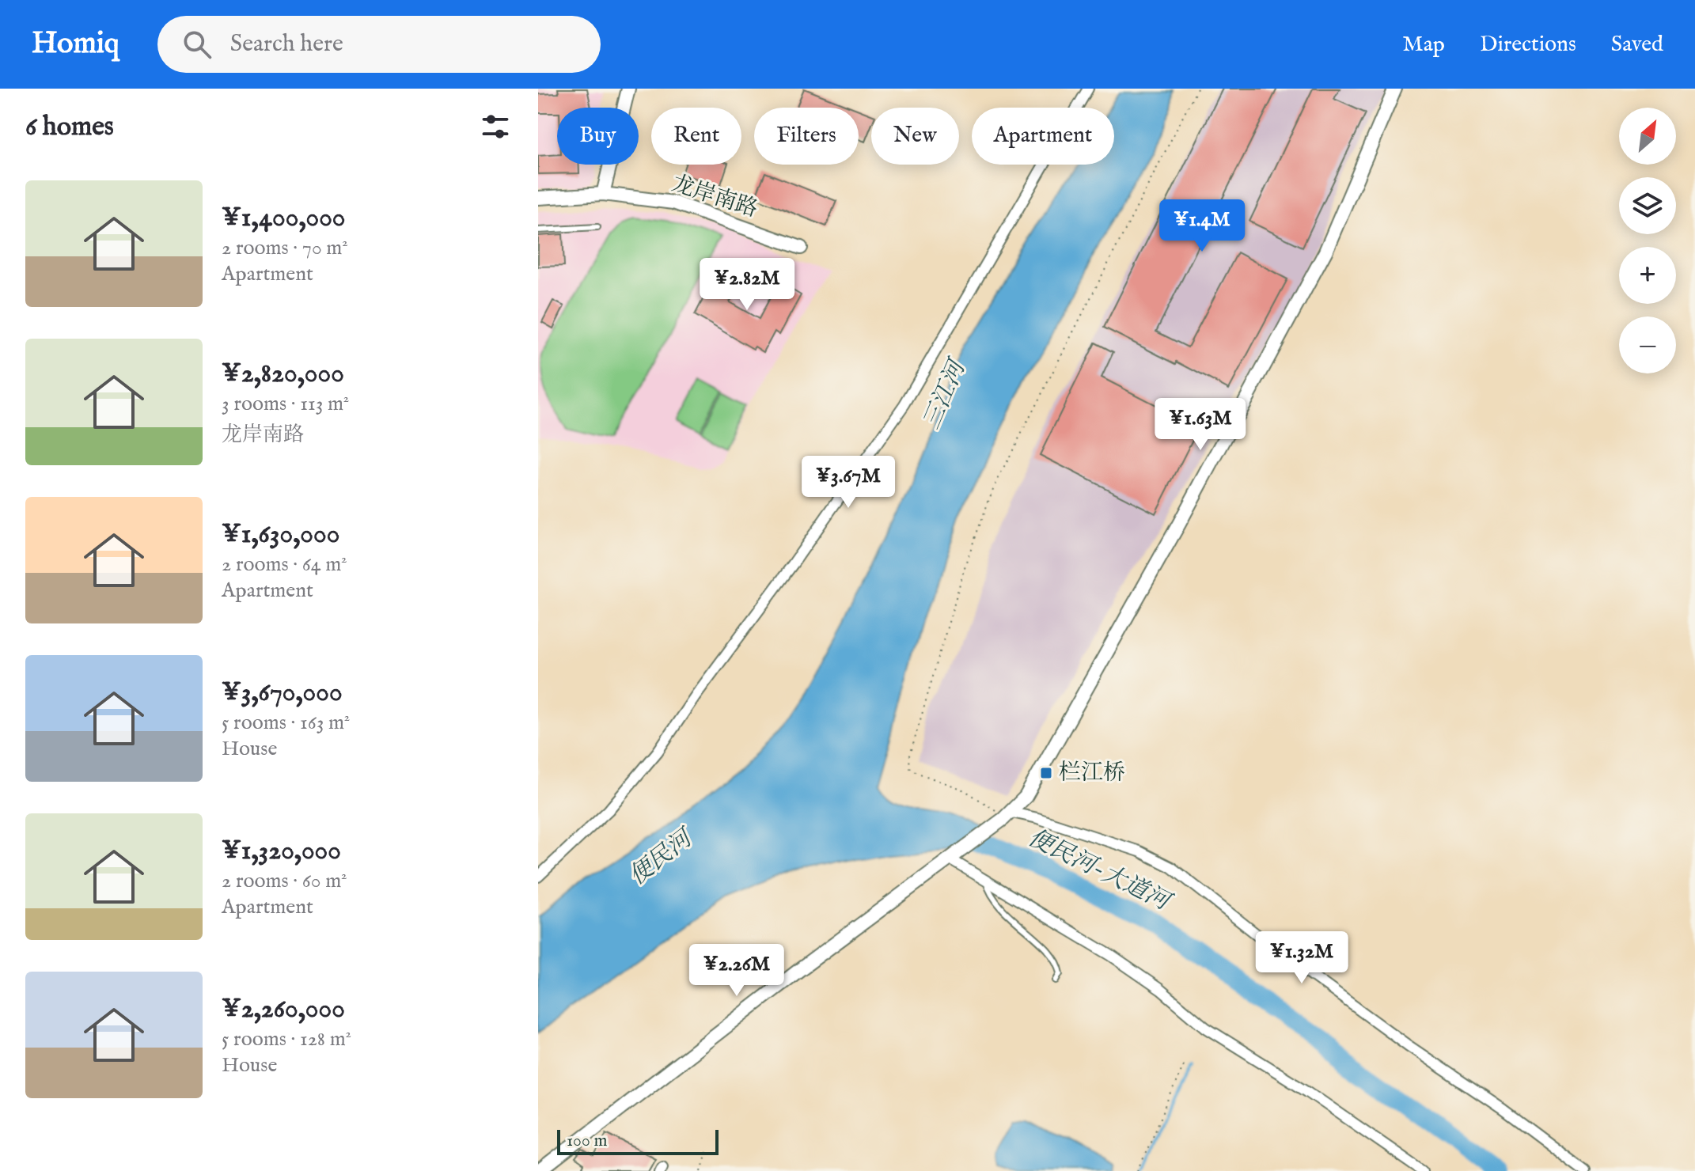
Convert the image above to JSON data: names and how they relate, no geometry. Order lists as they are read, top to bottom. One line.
{"streets":{"street":["龙岸南路"]},"water":["三江河","便民河","便民河-大道河"],"places":{"transit":["栏江桥"]},"scale_bar":"100 m","north":"top right","page":{"header":"Homiq","search":"Search here","nav":["Map","Directions","Saved"],"heading":"6 homes","map_buttons":["+","−"],"chip":["Buy","Rent","Filters","New","Apartment"],"list":[{"name":"¥1,400,000","note":"2 rooms · 70 m² · Apartment"},{"name":"¥2,820,000","note":"3 rooms · 113 m² · 龙岸南路"},{"name":"¥1,630,000","note":"2 rooms · 64 m² · Apartment"},{"name":"¥3,670,000","note":"5 rooms · 163 m² · House"},{"name":"¥1,320,000","note":"2 rooms · 60 m² · Apartment"},{"name":"¥2,260,000","note":"5 rooms · 128 m² · House"}],"price":["¥1.4M","¥2.82M","¥1.63M","¥3.67M","¥1.32M","¥2.26M"],"scale":"100 m"}}
